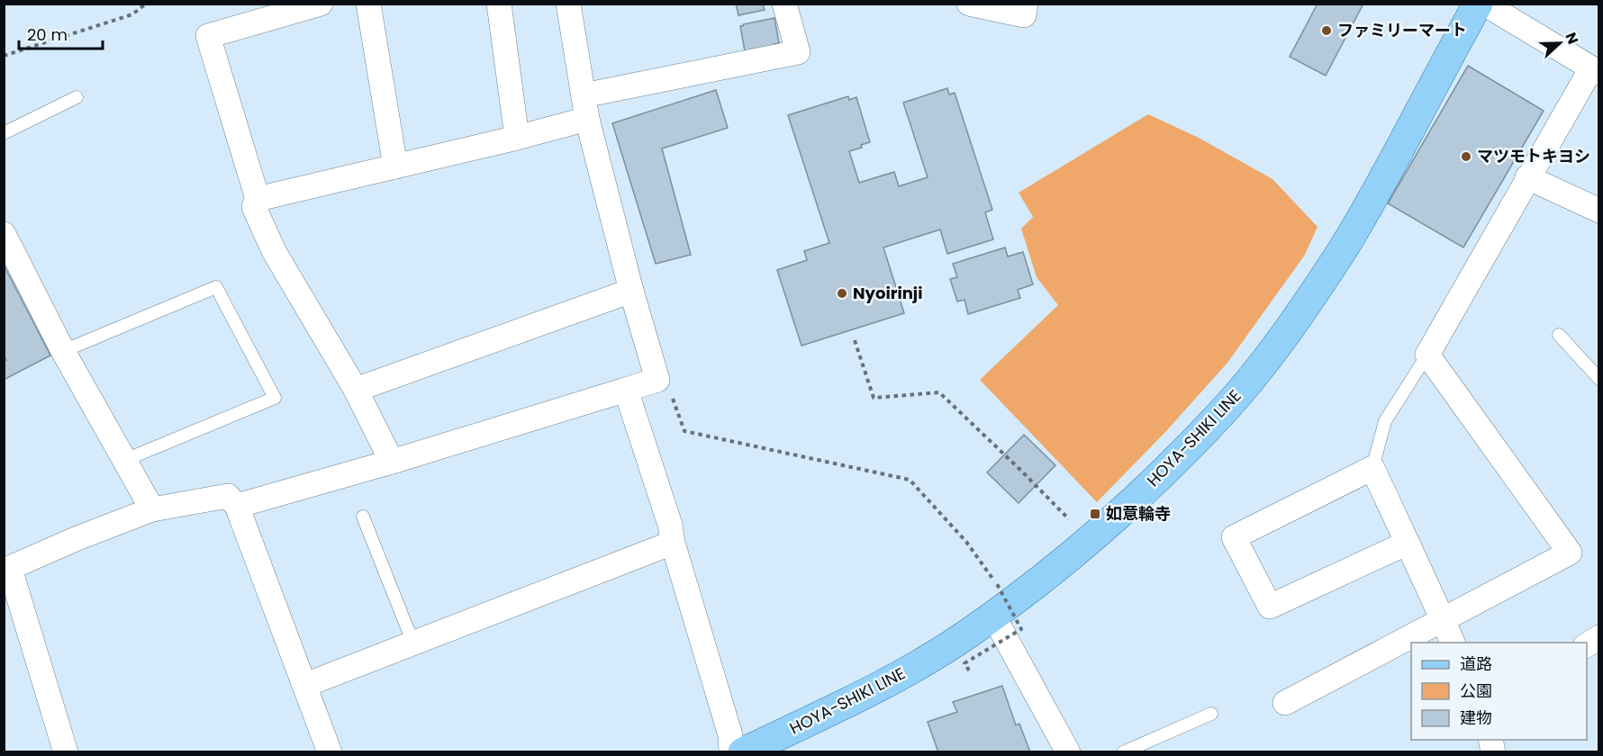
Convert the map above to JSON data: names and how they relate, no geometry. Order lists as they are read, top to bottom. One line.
{"streets":{"main road":["HOYA-SHIKI LINE"]},"places":{"other":["ファミリーマート","マツモトキヨシ","Nyoirinji"],"transit":["如意輪寺"]},"legend":["道路","公園","建物"],"scale_bar":"20 m","north":"right"}
